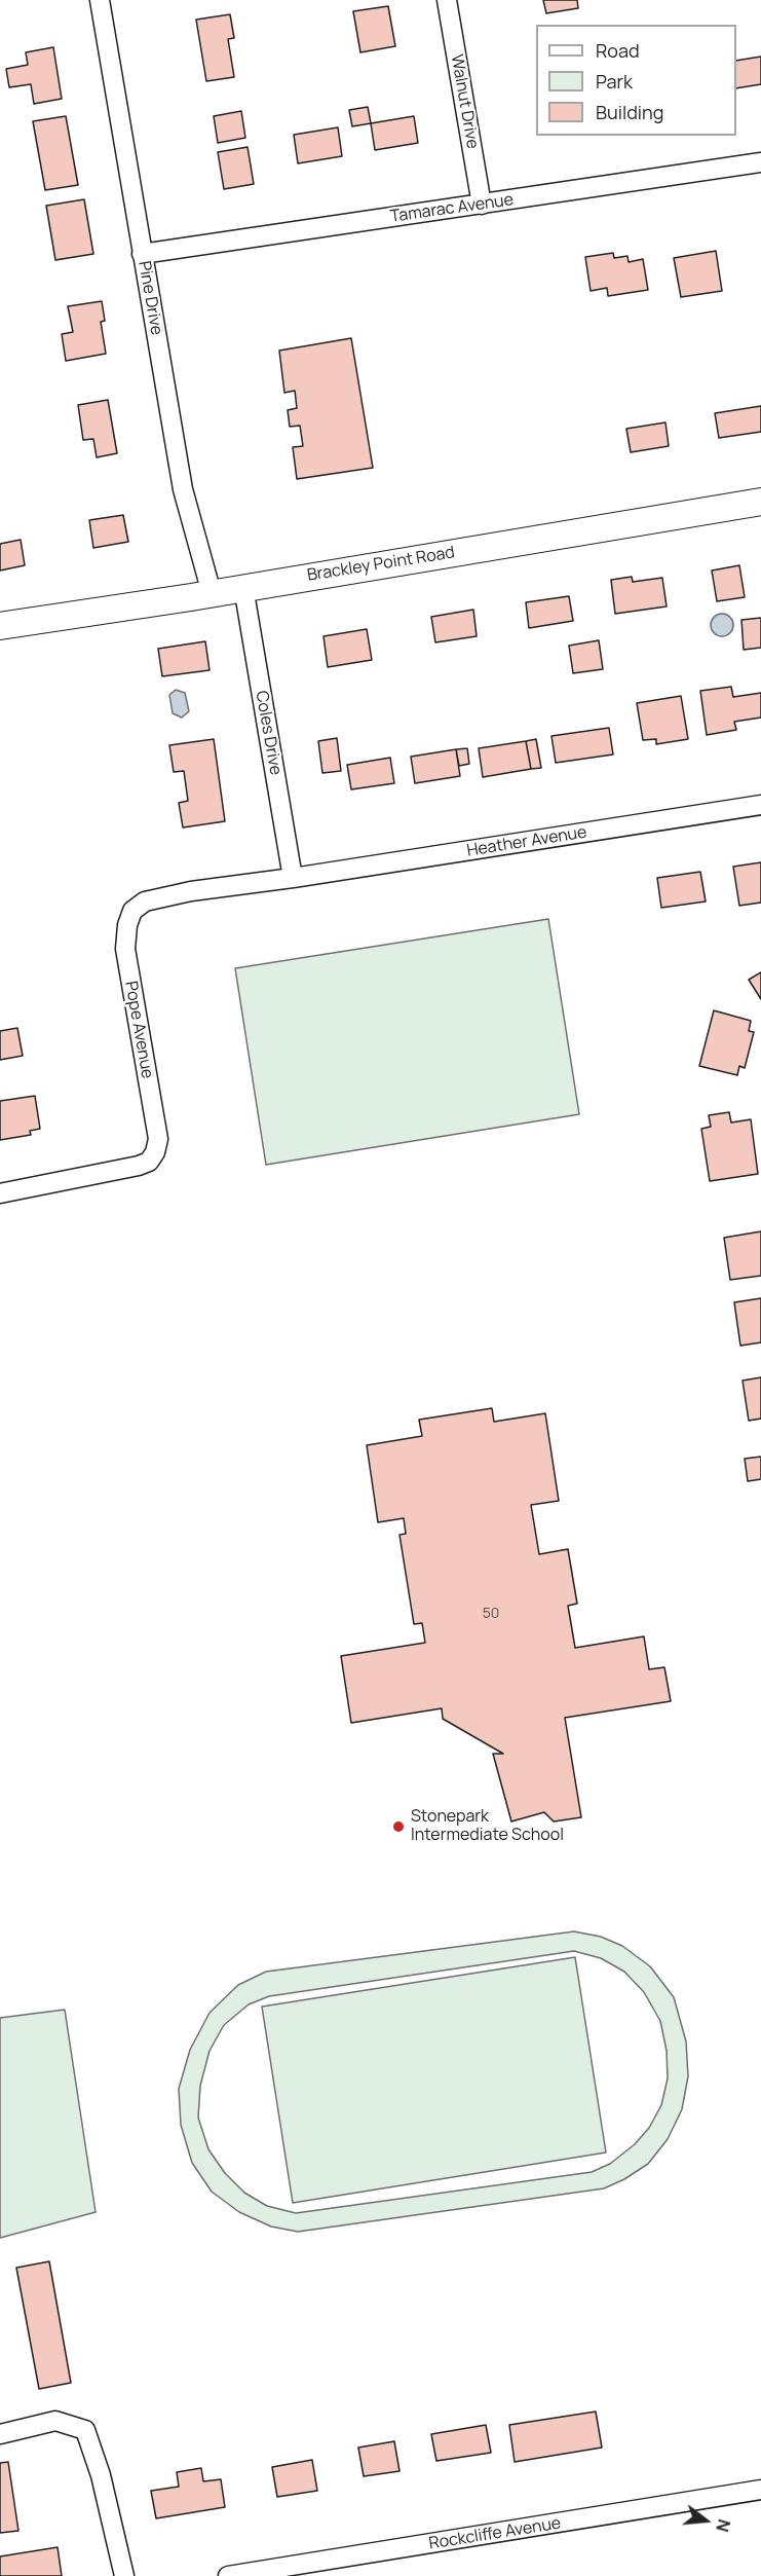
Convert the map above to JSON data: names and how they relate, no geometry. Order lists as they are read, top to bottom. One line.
{"streets":{"main road":["Brackley Point Road"],"street":["Walnut Drive","Tamarac Avenue","Pine Drive","Coles Drive","Heather Avenue","Pope Avenue","Rockcliffe Avenue"]},"crossings":[["Walnut Drive","Tamarac Avenue"],["Tamarac Avenue","Pine Drive"],["Pine Drive","Brackley Point Road"],["Brackley Point Road","Coles Drive"],["Coles Drive","Heather Avenue"],["Coles Drive","Pope Avenue"],["Heather Avenue","Pope Avenue"]],"places":["Stonepark Intermediate School"],"house_numbers":["50"],"legend":["Road","Park","Building"],"north":"right"}
